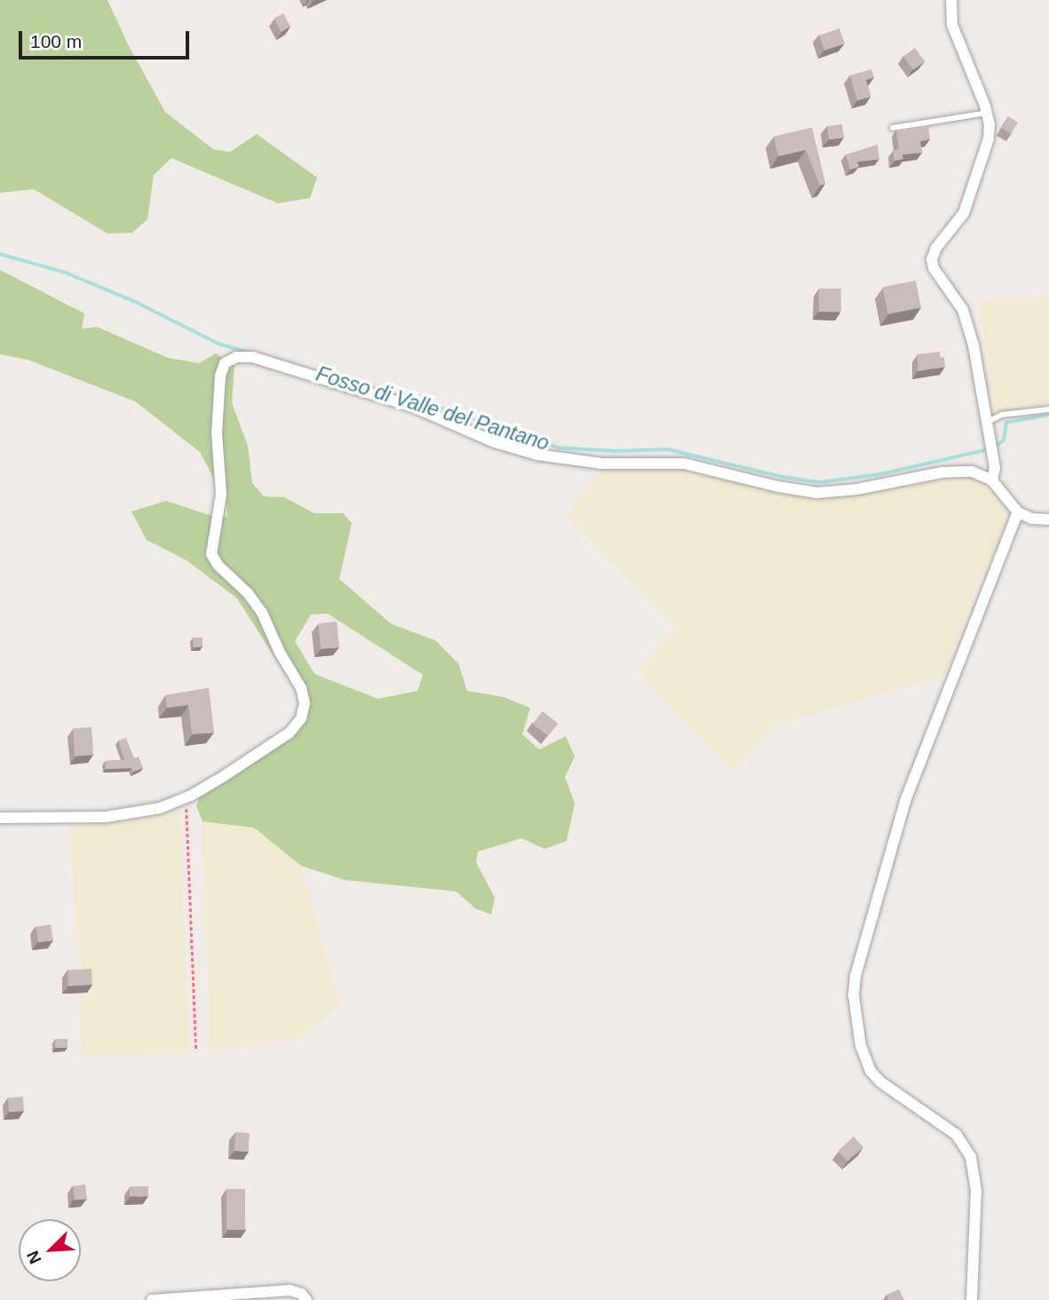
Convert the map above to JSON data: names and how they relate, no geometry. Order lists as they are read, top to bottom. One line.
{"water":["Fosso di Valle del Pantano"],"scale_bar":"100 m","north":"bottom left"}
